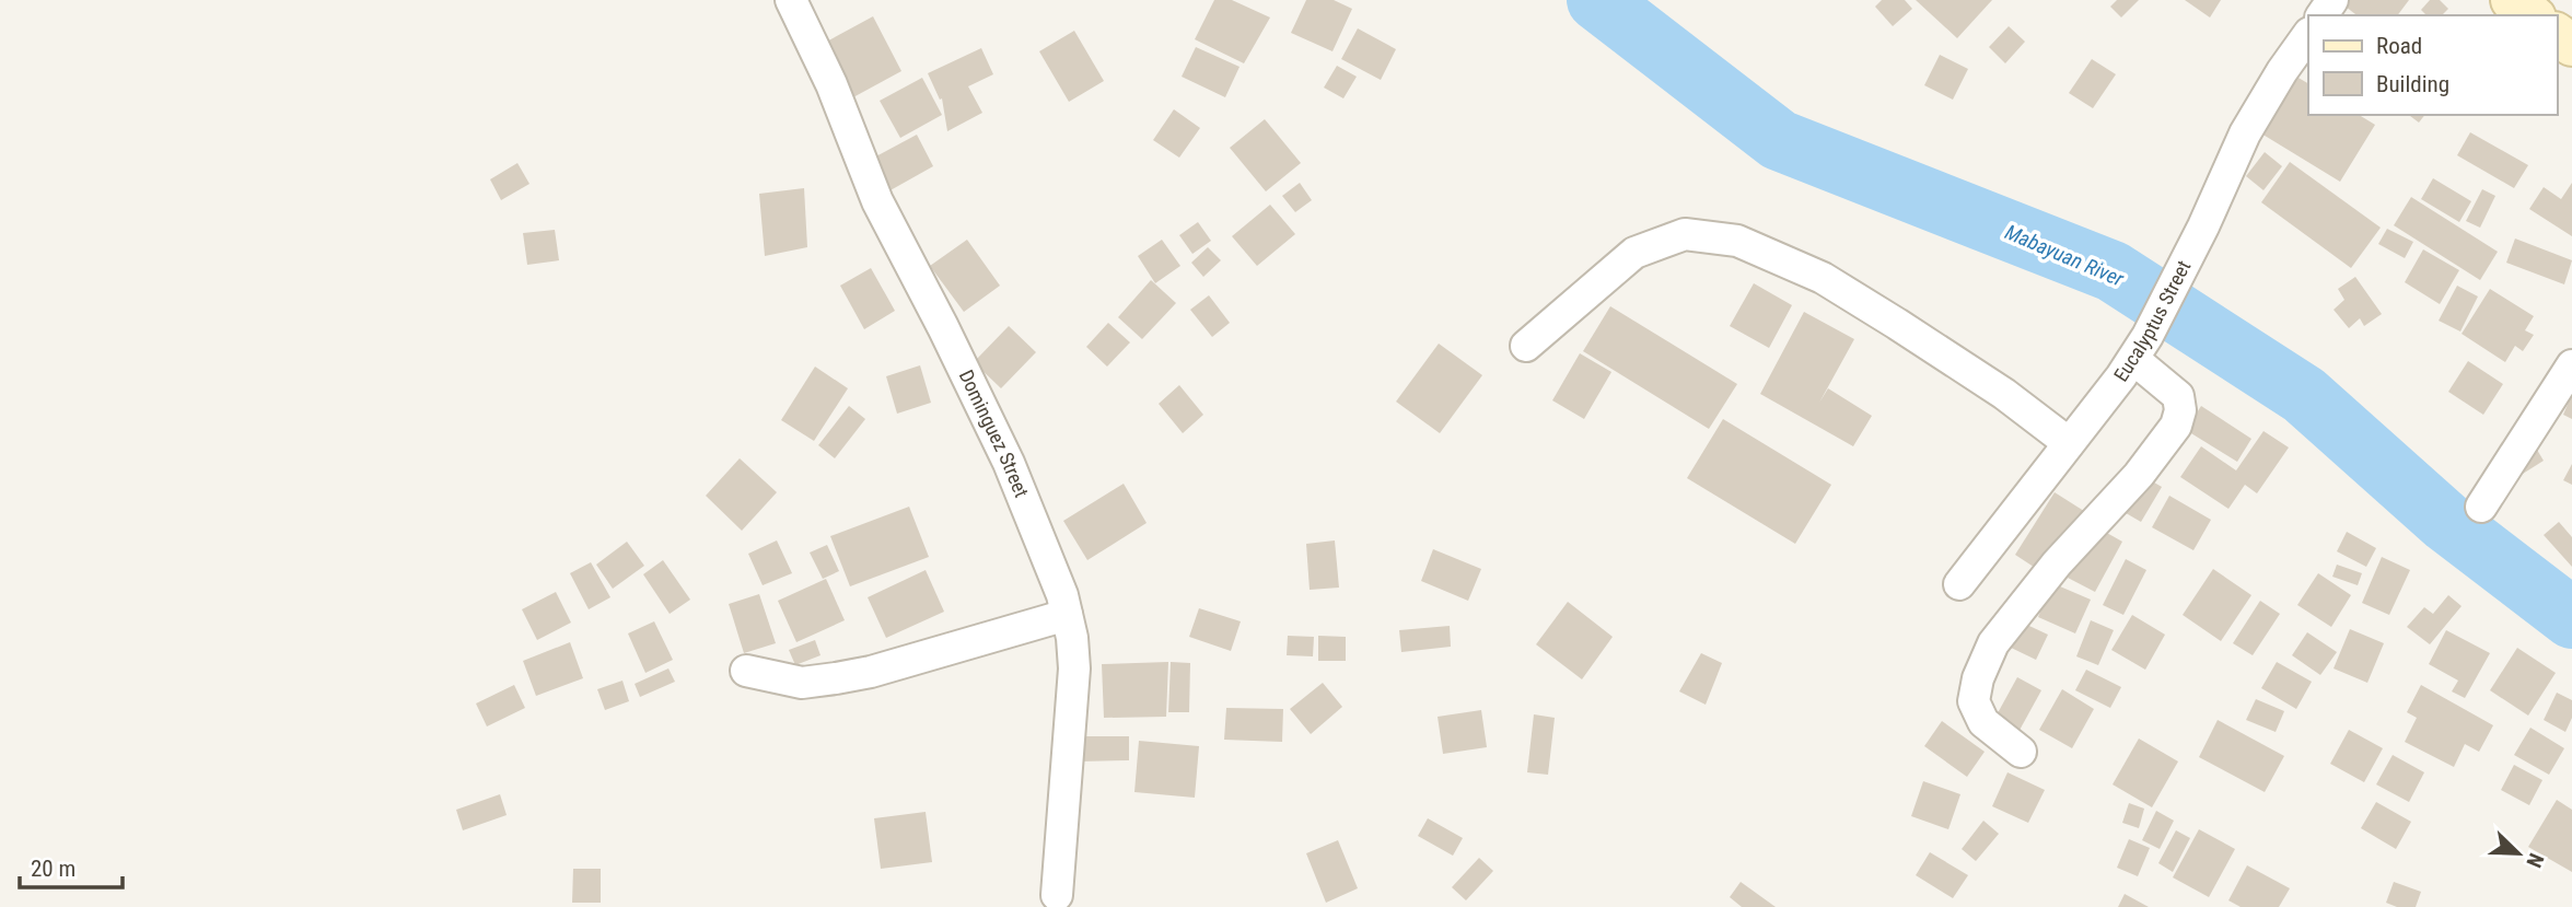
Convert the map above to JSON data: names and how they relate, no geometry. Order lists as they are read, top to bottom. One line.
{"streets":{"street":["Eucalyptus Street","Dominguez Street"]},"water":["Mabayuan River"],"legend":["Road","Building"],"scale_bar":"20 m","north":"bottom right"}
